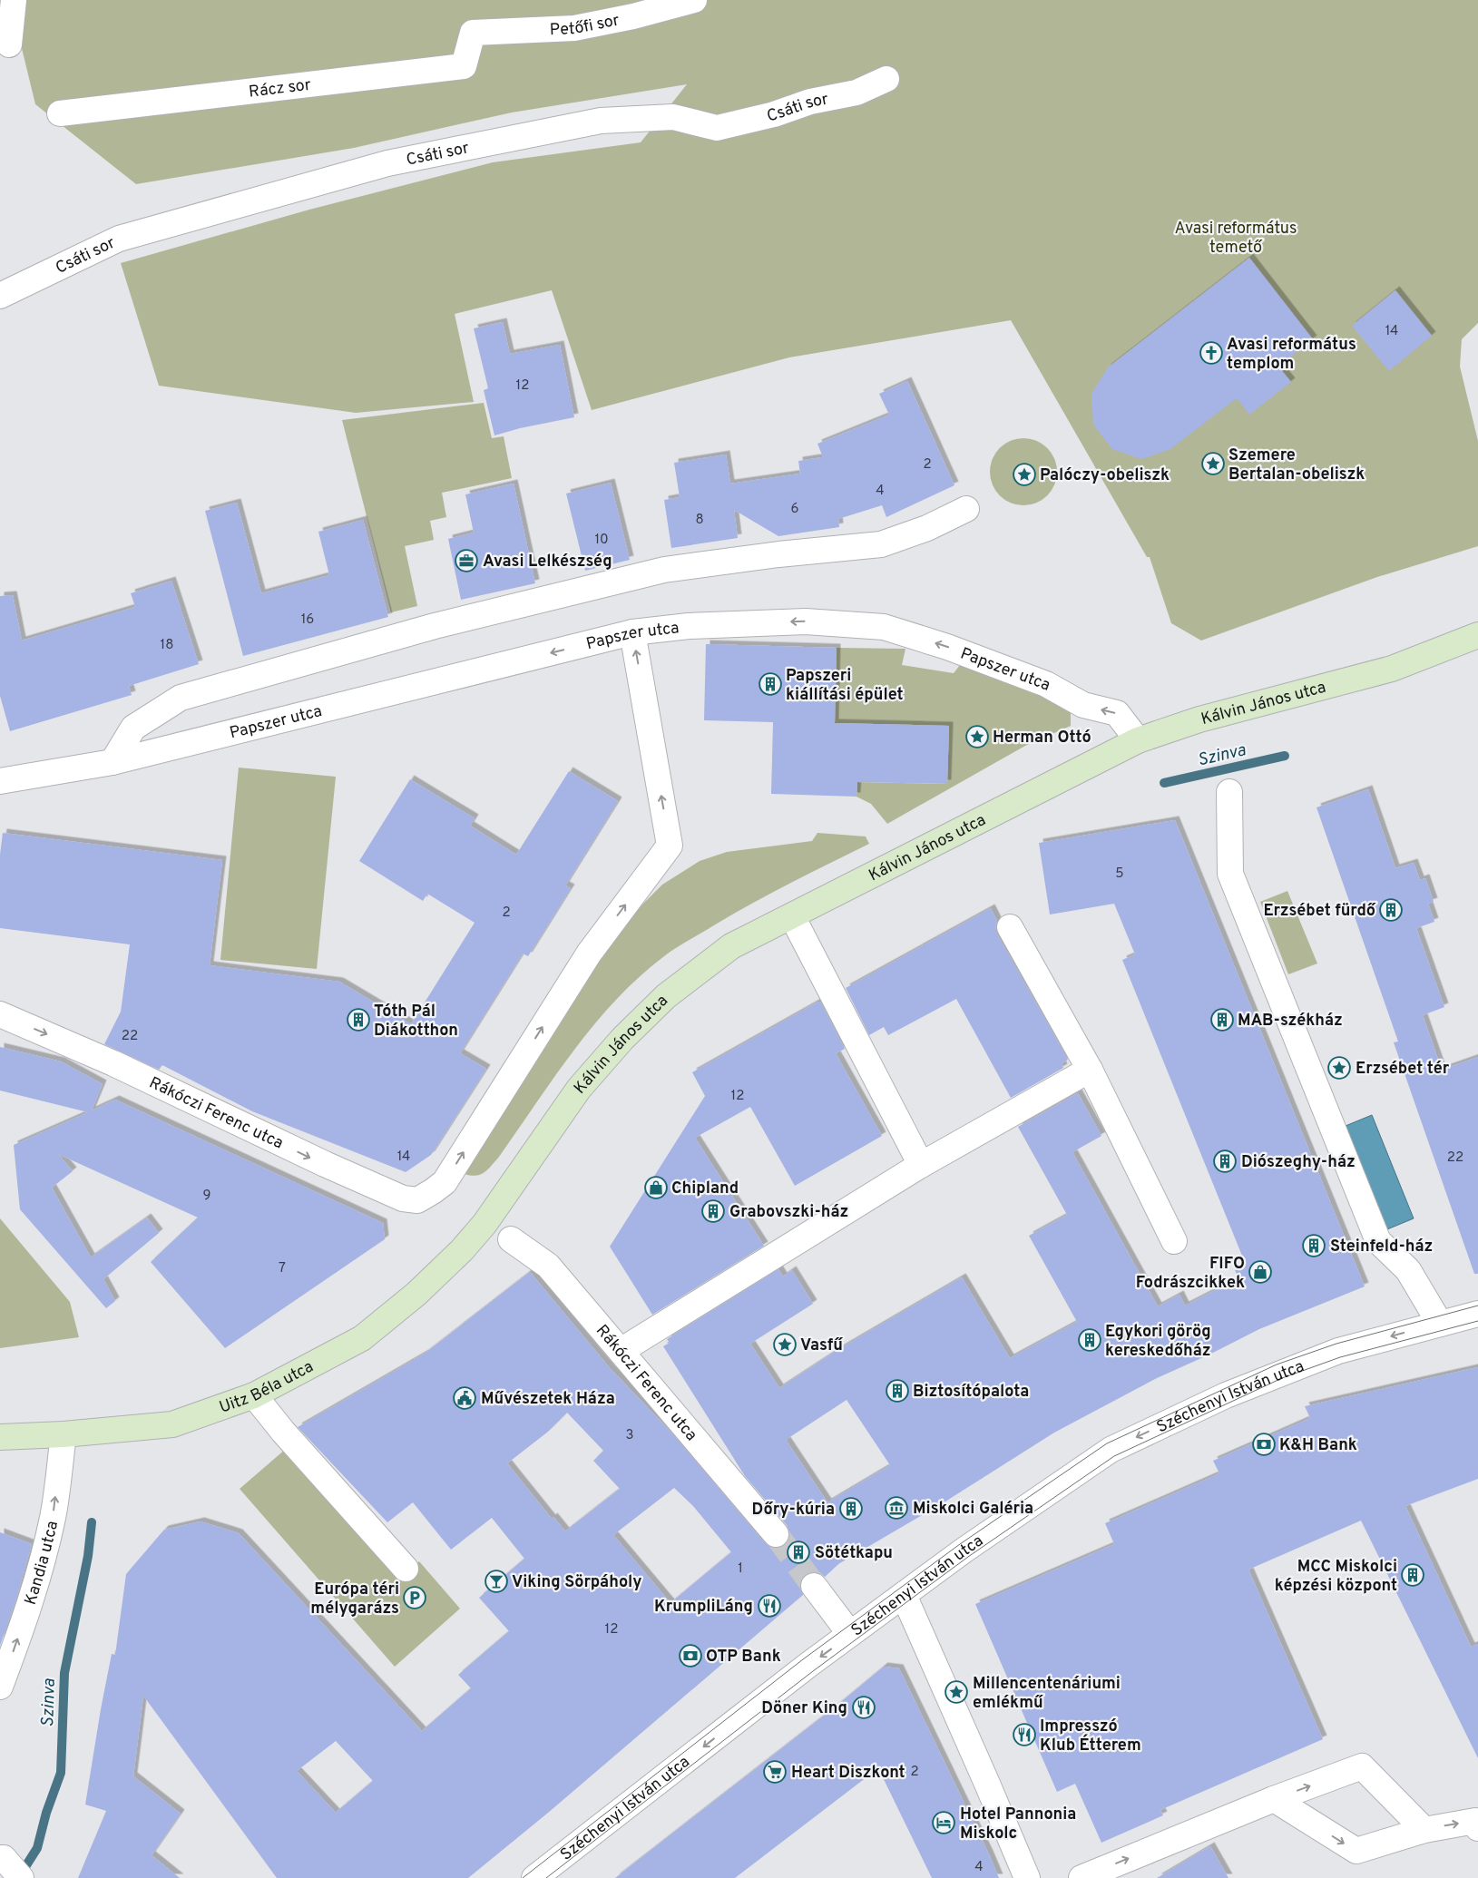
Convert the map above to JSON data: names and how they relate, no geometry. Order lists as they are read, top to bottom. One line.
{"streets":{"street":["Petőfi sor","Rácz sor","Csáti sor","Papszer utca","Kálvin János utca","Rákóczi Ferenc utca","Uitz Béla utca","Széchenyi István utca","Kandia utca"]},"crossings":[["Petőfi sor","Rácz sor"],["Papszer utca","Kálvin János utca"],["Papszer utca","Rákóczi Ferenc utca"],["Kálvin János utca","Uitz Béla utca"],["Uitz Béla utca","Kandia utca"]],"one_way":["Széchenyi István utca","Kandia utca"],"water":["Szinva"],"parks":["Avasi református temető"],"places":{"church":["Avasi református templom"],"place":["Szemere Bertalan-obeliszk","Palóczy-obeliszk","Herman Ottó","Erzsébet tér","Vasfű","Millencentenáriumi emlékmű"],"office":["Avasi Lelkészség"],"building":["Papszeri kiállítási épület","Erzsébet fürdő","Tóth Pál Diákotthon","MAB-székház","Diószeghy-ház","Grabovszki-ház","Steinfeld-ház","Egykori görög kereskedőház","Biztosítópalota","Dőry-kúria","Sötétkapu","MCC Miskolci képzési központ"],"shop":["Chipland","FIFO Fodrászcikkek"],"public building":["Művészetek Háza"],"bank":["K&H Bank","OTP Bank"],"museum":["Miskolci Galéria"],"bar":["Viking Sörpáholy"],"parking":["Európa téri mélygarázs"],"restaurant":["KrumpliLáng","Döner King","Impresszó Klub Étterem"],"supermarket":["Heart Diszkont"],"hotel":["Hotel Pannonia Miskolc"]},"house_numbers":["14","12","2","4","6","8","10","16","18","5","2","22","12","14","22","9","7","3","1","12","2","4"]}
